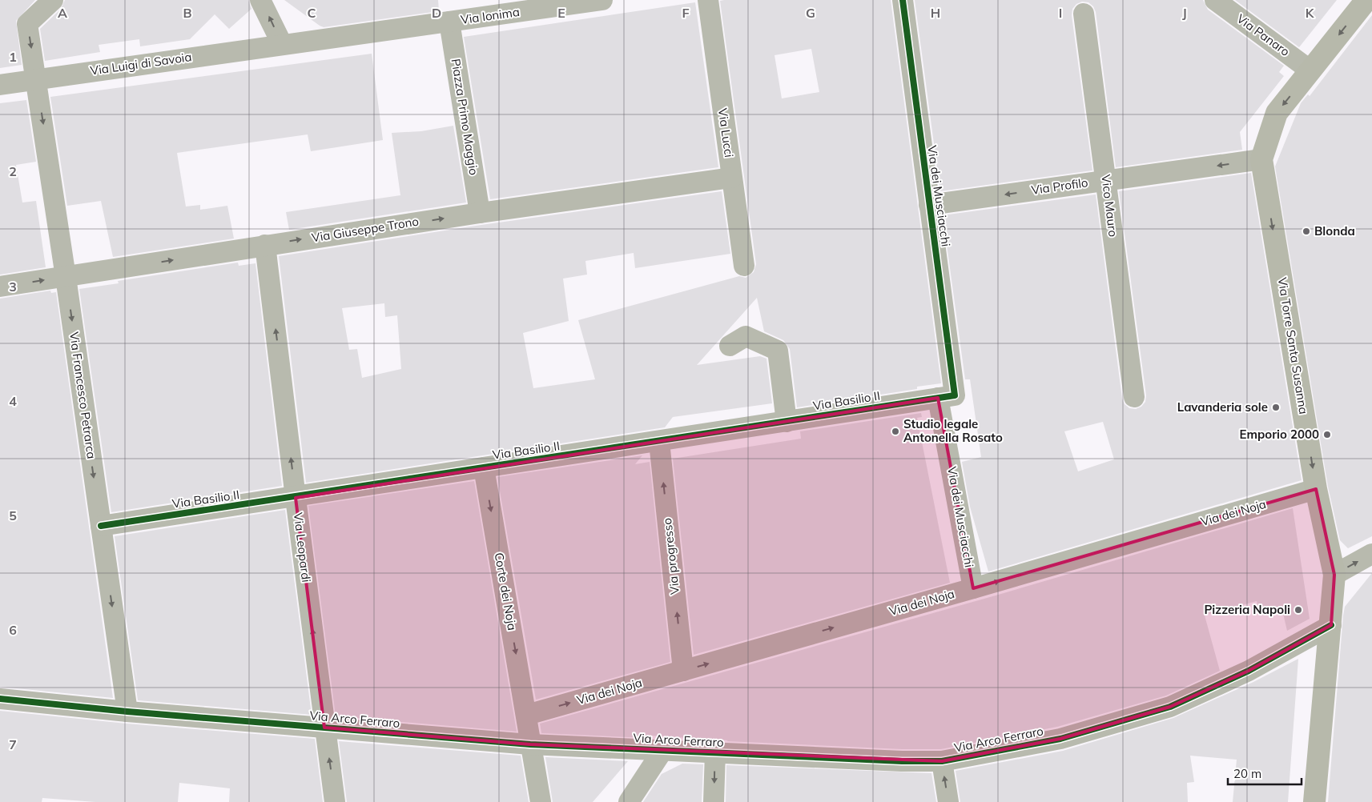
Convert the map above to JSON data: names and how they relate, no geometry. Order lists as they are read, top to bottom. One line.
{"streets":{"main road":["Via Torre Santa Susanna"],"street":["Via Ionima","Via Panaro","Via Luigi di Savoia","Piazza Primo Maggio","Via Lucci","Via Profilo","Via dei Musciacchi","Vico Mauro","Via Giuseppe Trono","Via Francesco Petrarca","Via Basilio II","Via dei Noja","Via Leopardi","Via progresso","Corte dei Noja","Via Arco Ferraro"]},"crossings":[["Via Ionima","Via Luigi di Savoia"],["Via Ionima","Piazza Primo Maggio"],["Via Panaro","Via Torre Santa Susanna"],["Via Luigi di Savoia","Via Francesco Petrarca"],["Piazza Primo Maggio","Via Giuseppe Trono"],["Via Lucci","Via Giuseppe Trono"],["Via Profilo","Via dei Musciacchi"],["Via Profilo","Vico Mauro"],["Via Profilo","Via Torre Santa Susanna"],["Via dei Musciacchi","Via Basilio II"],["Via dei Musciacchi","Via dei Noja"],["Via Giuseppe Trono","Via Francesco Petrarca"],["Via Giuseppe Trono","Via Leopardi"],["Via Torre Santa Susanna","Via dei Noja"],["Via Torre Santa Susanna","Via Arco Ferraro"],["Via Francesco Petrarca","Via Basilio II"],["Via Francesco Petrarca","Via Arco Ferraro"],["Via Basilio II","Via Leopardi"],["Via Basilio II","Via progresso"],["Via Basilio II","Corte dei Noja"],["Via dei Noja","Via progresso"],["Via dei Noja","Corte dei Noja"],["Via Leopardi","Via Arco Ferraro"],["Corte dei Noja","Via Arco Ferraro"]],"one_way":["Via Profilo","Via Giuseppe Trono","Via Torre Santa Susanna","Via Francesco Petrarca","Via dei Noja","Via Leopardi","Via progresso","Corte dei Noja"],"places":["Blonda","Lavanderia sole","Studio legale Antonella Rosato","Emporio 2000","Pizzeria Napoli"],"scale_bar":"20 m","grid":{"columns":["A","B","C","D","E","F","G","H","I","J","K"],"rows":["1","2","3","4","5","6","7"]}}
